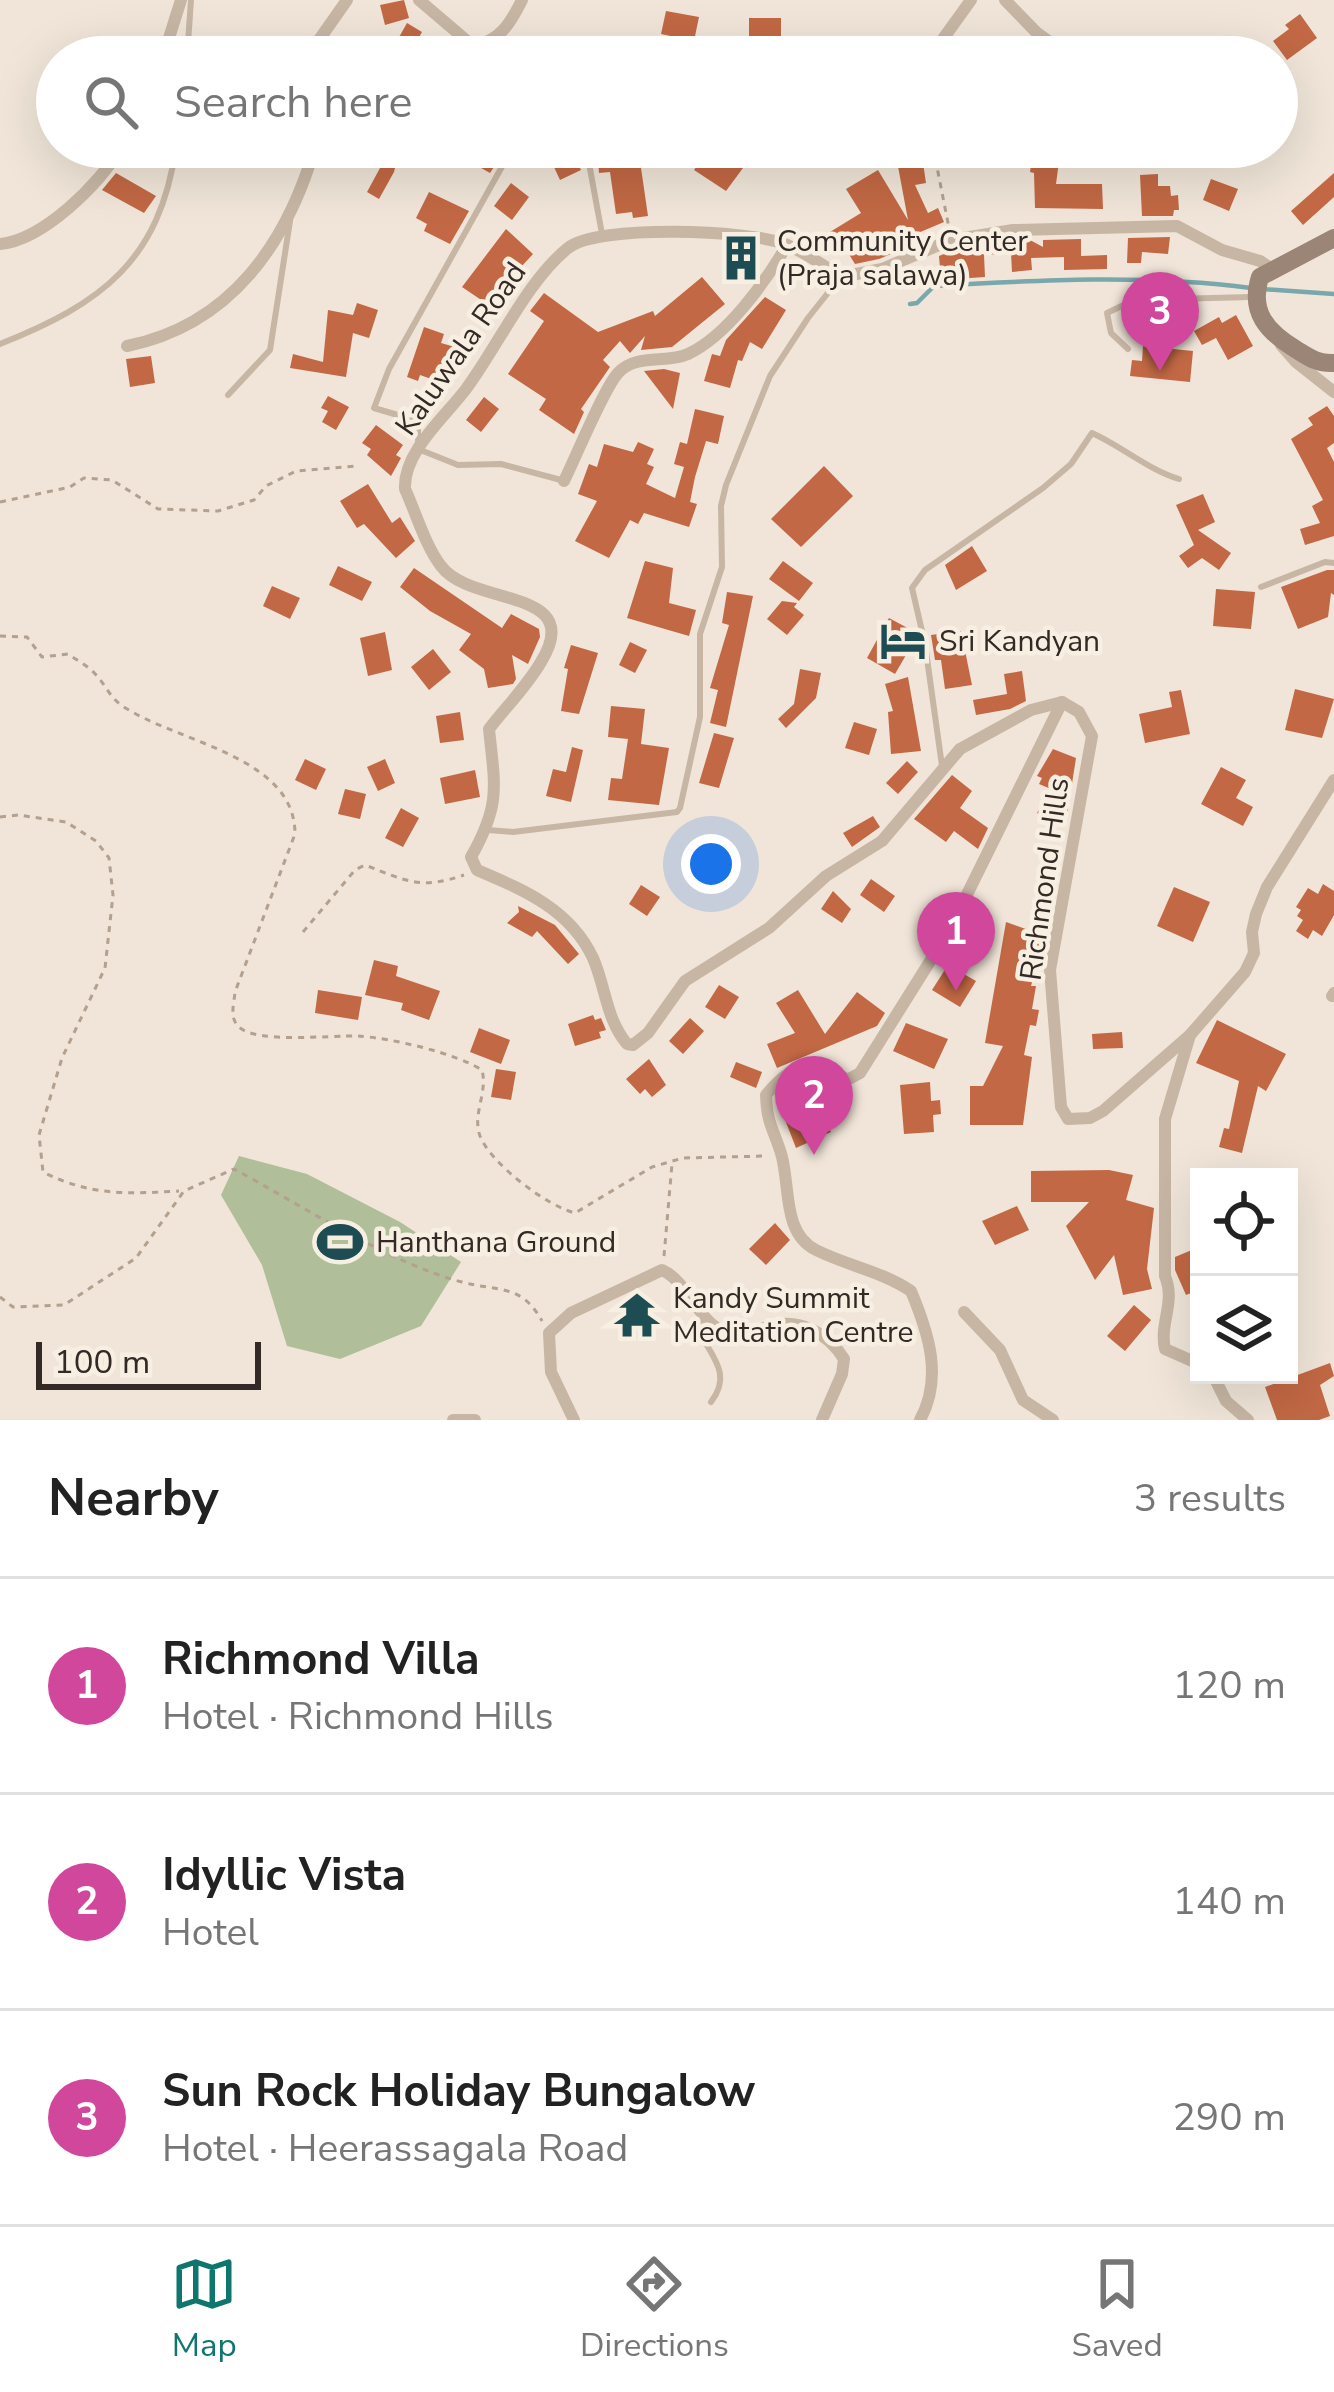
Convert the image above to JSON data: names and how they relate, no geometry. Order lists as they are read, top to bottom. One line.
{"streets":{"street":["Kaluwala Road","Richmond Hills"]},"places":{"building":["Community Center (Praja salawa)"],"hotel":["Sri Kandyan"],"sports":["Hanthana Ground"],"temple":["Kandy Summit Meditation Centre"]},"scale_bar":"100 m","page":{"search":"Search here","pins":["3","1","2"],"scale":"100 m","heading":["Nearby","3 results"],"list":[{"mark":"1","name":"Richmond Villa","note":"Hotel · Richmond Hills","value":"120 m"},{"mark":"2","name":"Idyllic Vista","note":"Hotel","value":"140 m"},{"mark":"3","name":"Sun Rock Holiday Bungalow","note":"Hotel · Heerassagala Road","value":"290 m"}],"nav":["Map","Directions","Saved"]}}
